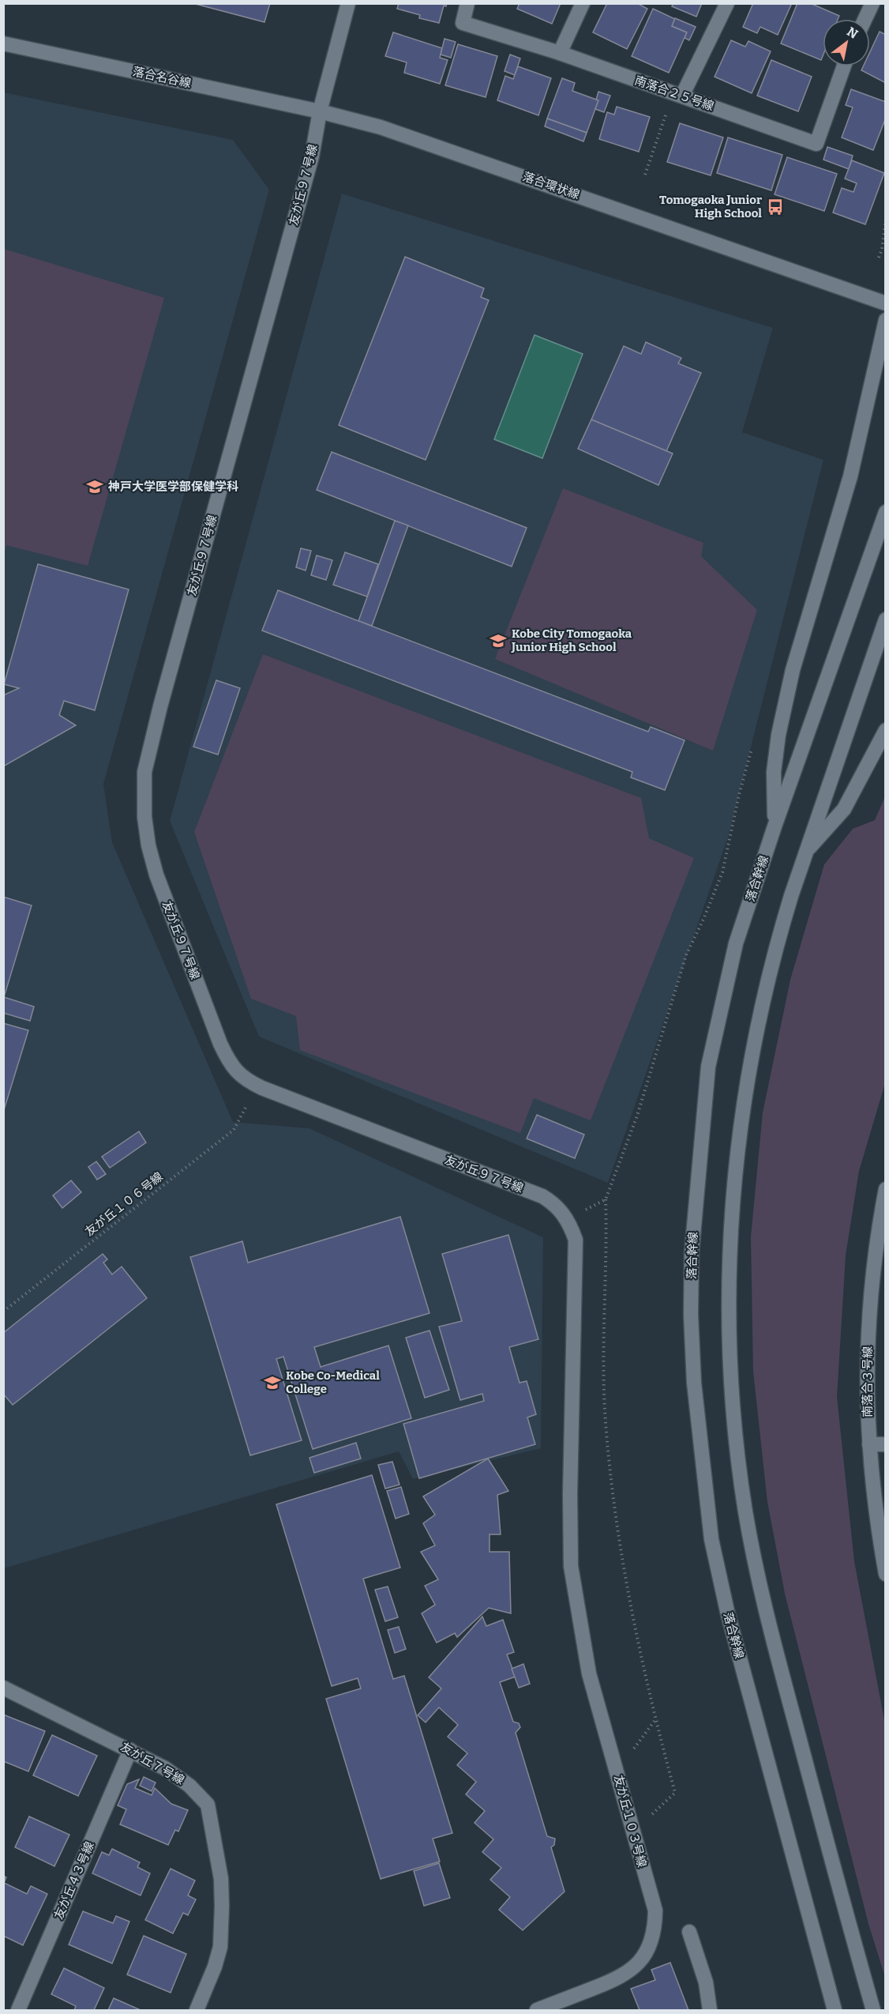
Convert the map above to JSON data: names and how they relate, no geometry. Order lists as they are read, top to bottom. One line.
{"streets":{"street":["落合名谷線","南落合２５号線","友が丘９７号線","落合環状線","落合幹線","南落合３号線","友が丘７号線","友が丘１０３号線","友が丘４３号線"],"path":["友が丘１０６号線"]},"crossings":[["落合名谷線","友が丘９７号線"],["落合名谷線","落合環状線"],["友が丘９７号線","落合環状線"],["友が丘９７号線","友が丘１０３号線"],["友が丘７号線","友が丘４３号線"]],"places":{"bus stop":["Tomogaoka Junior High School"],"school or university":["神戸大学医学部保健学科","Kobe City Tomogaoka Junior High School","Kobe Co-Medical College"]},"north":"top right"}
